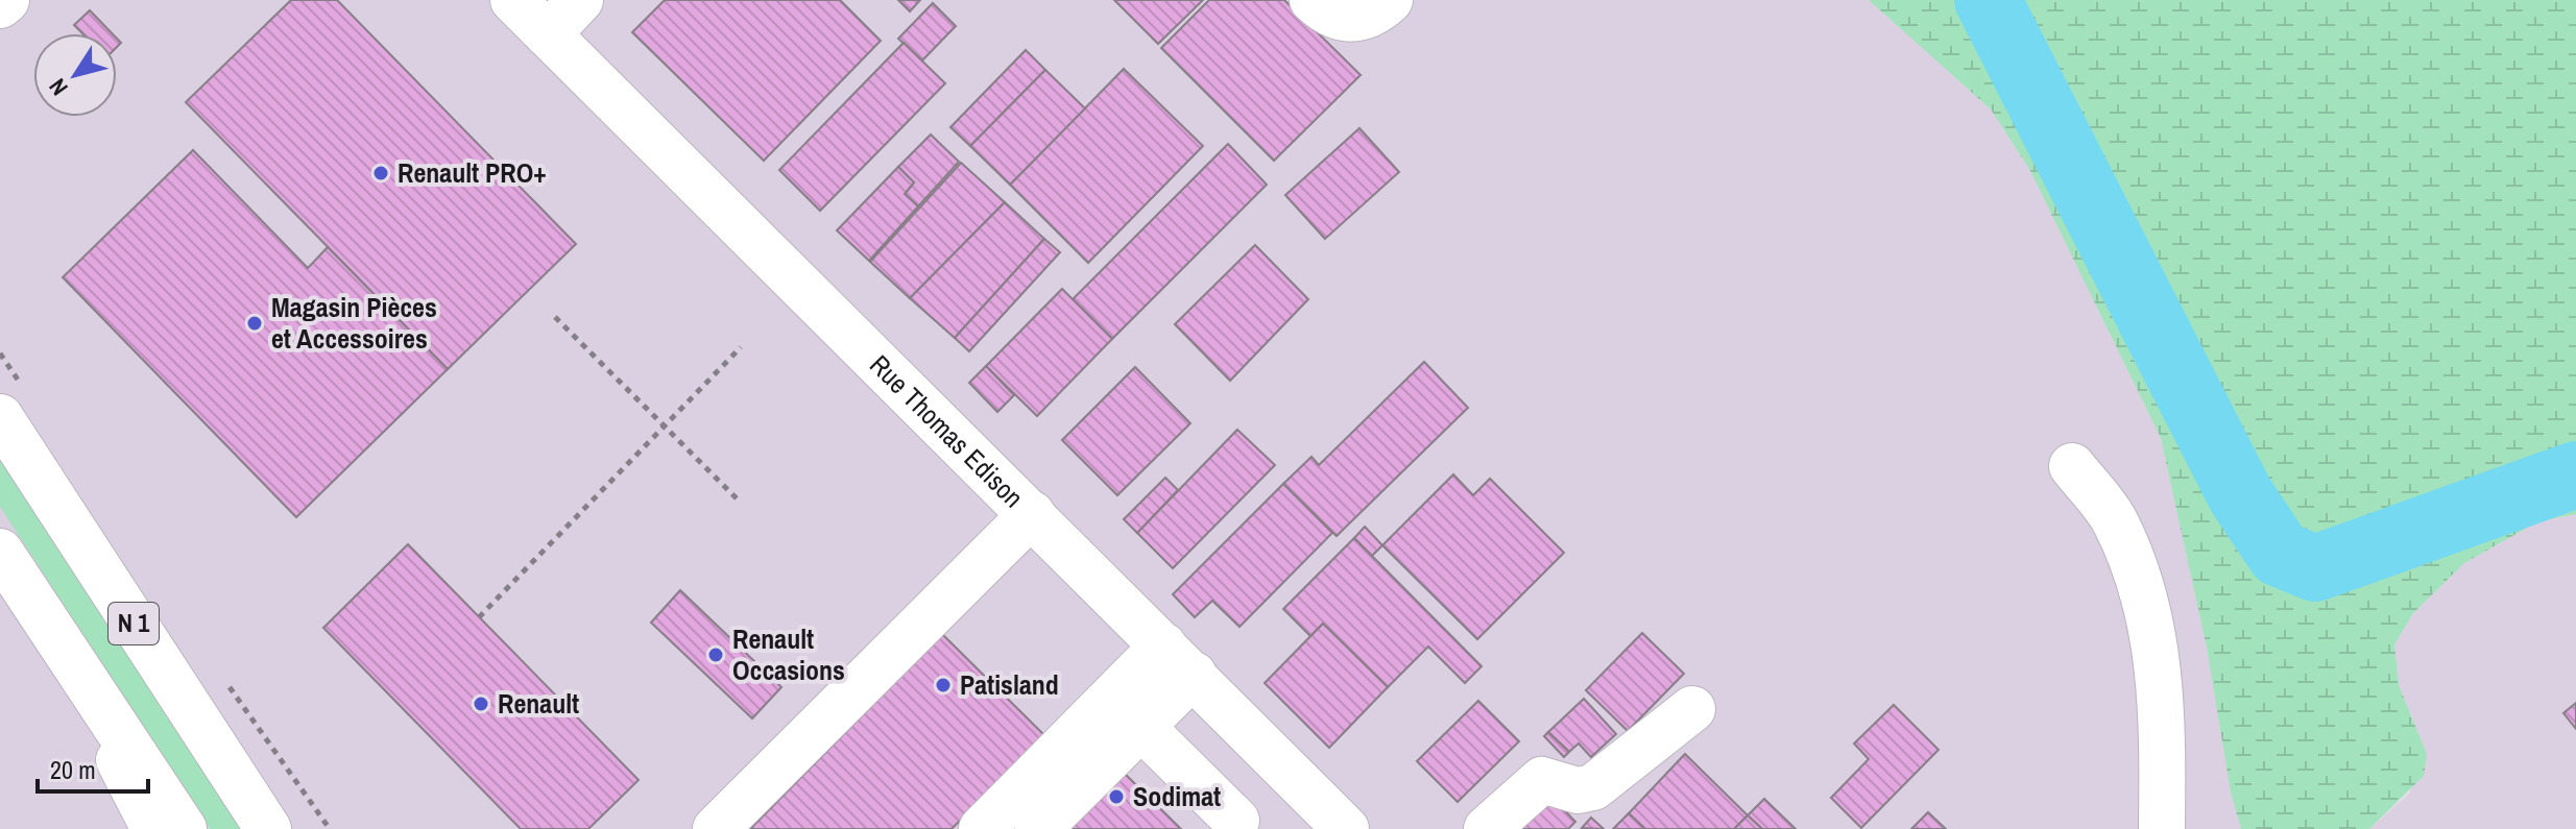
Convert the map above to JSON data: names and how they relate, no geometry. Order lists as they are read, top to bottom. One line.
{"streets":{"main road":["Rue Thomas Edison","N 1"]},"places":["Renault PRO+","Magasin Pièces et Accessoires","Renault Occasions","Patisland","Renault","Sodimat"],"scale_bar":"20 m","north":"bottom left"}
